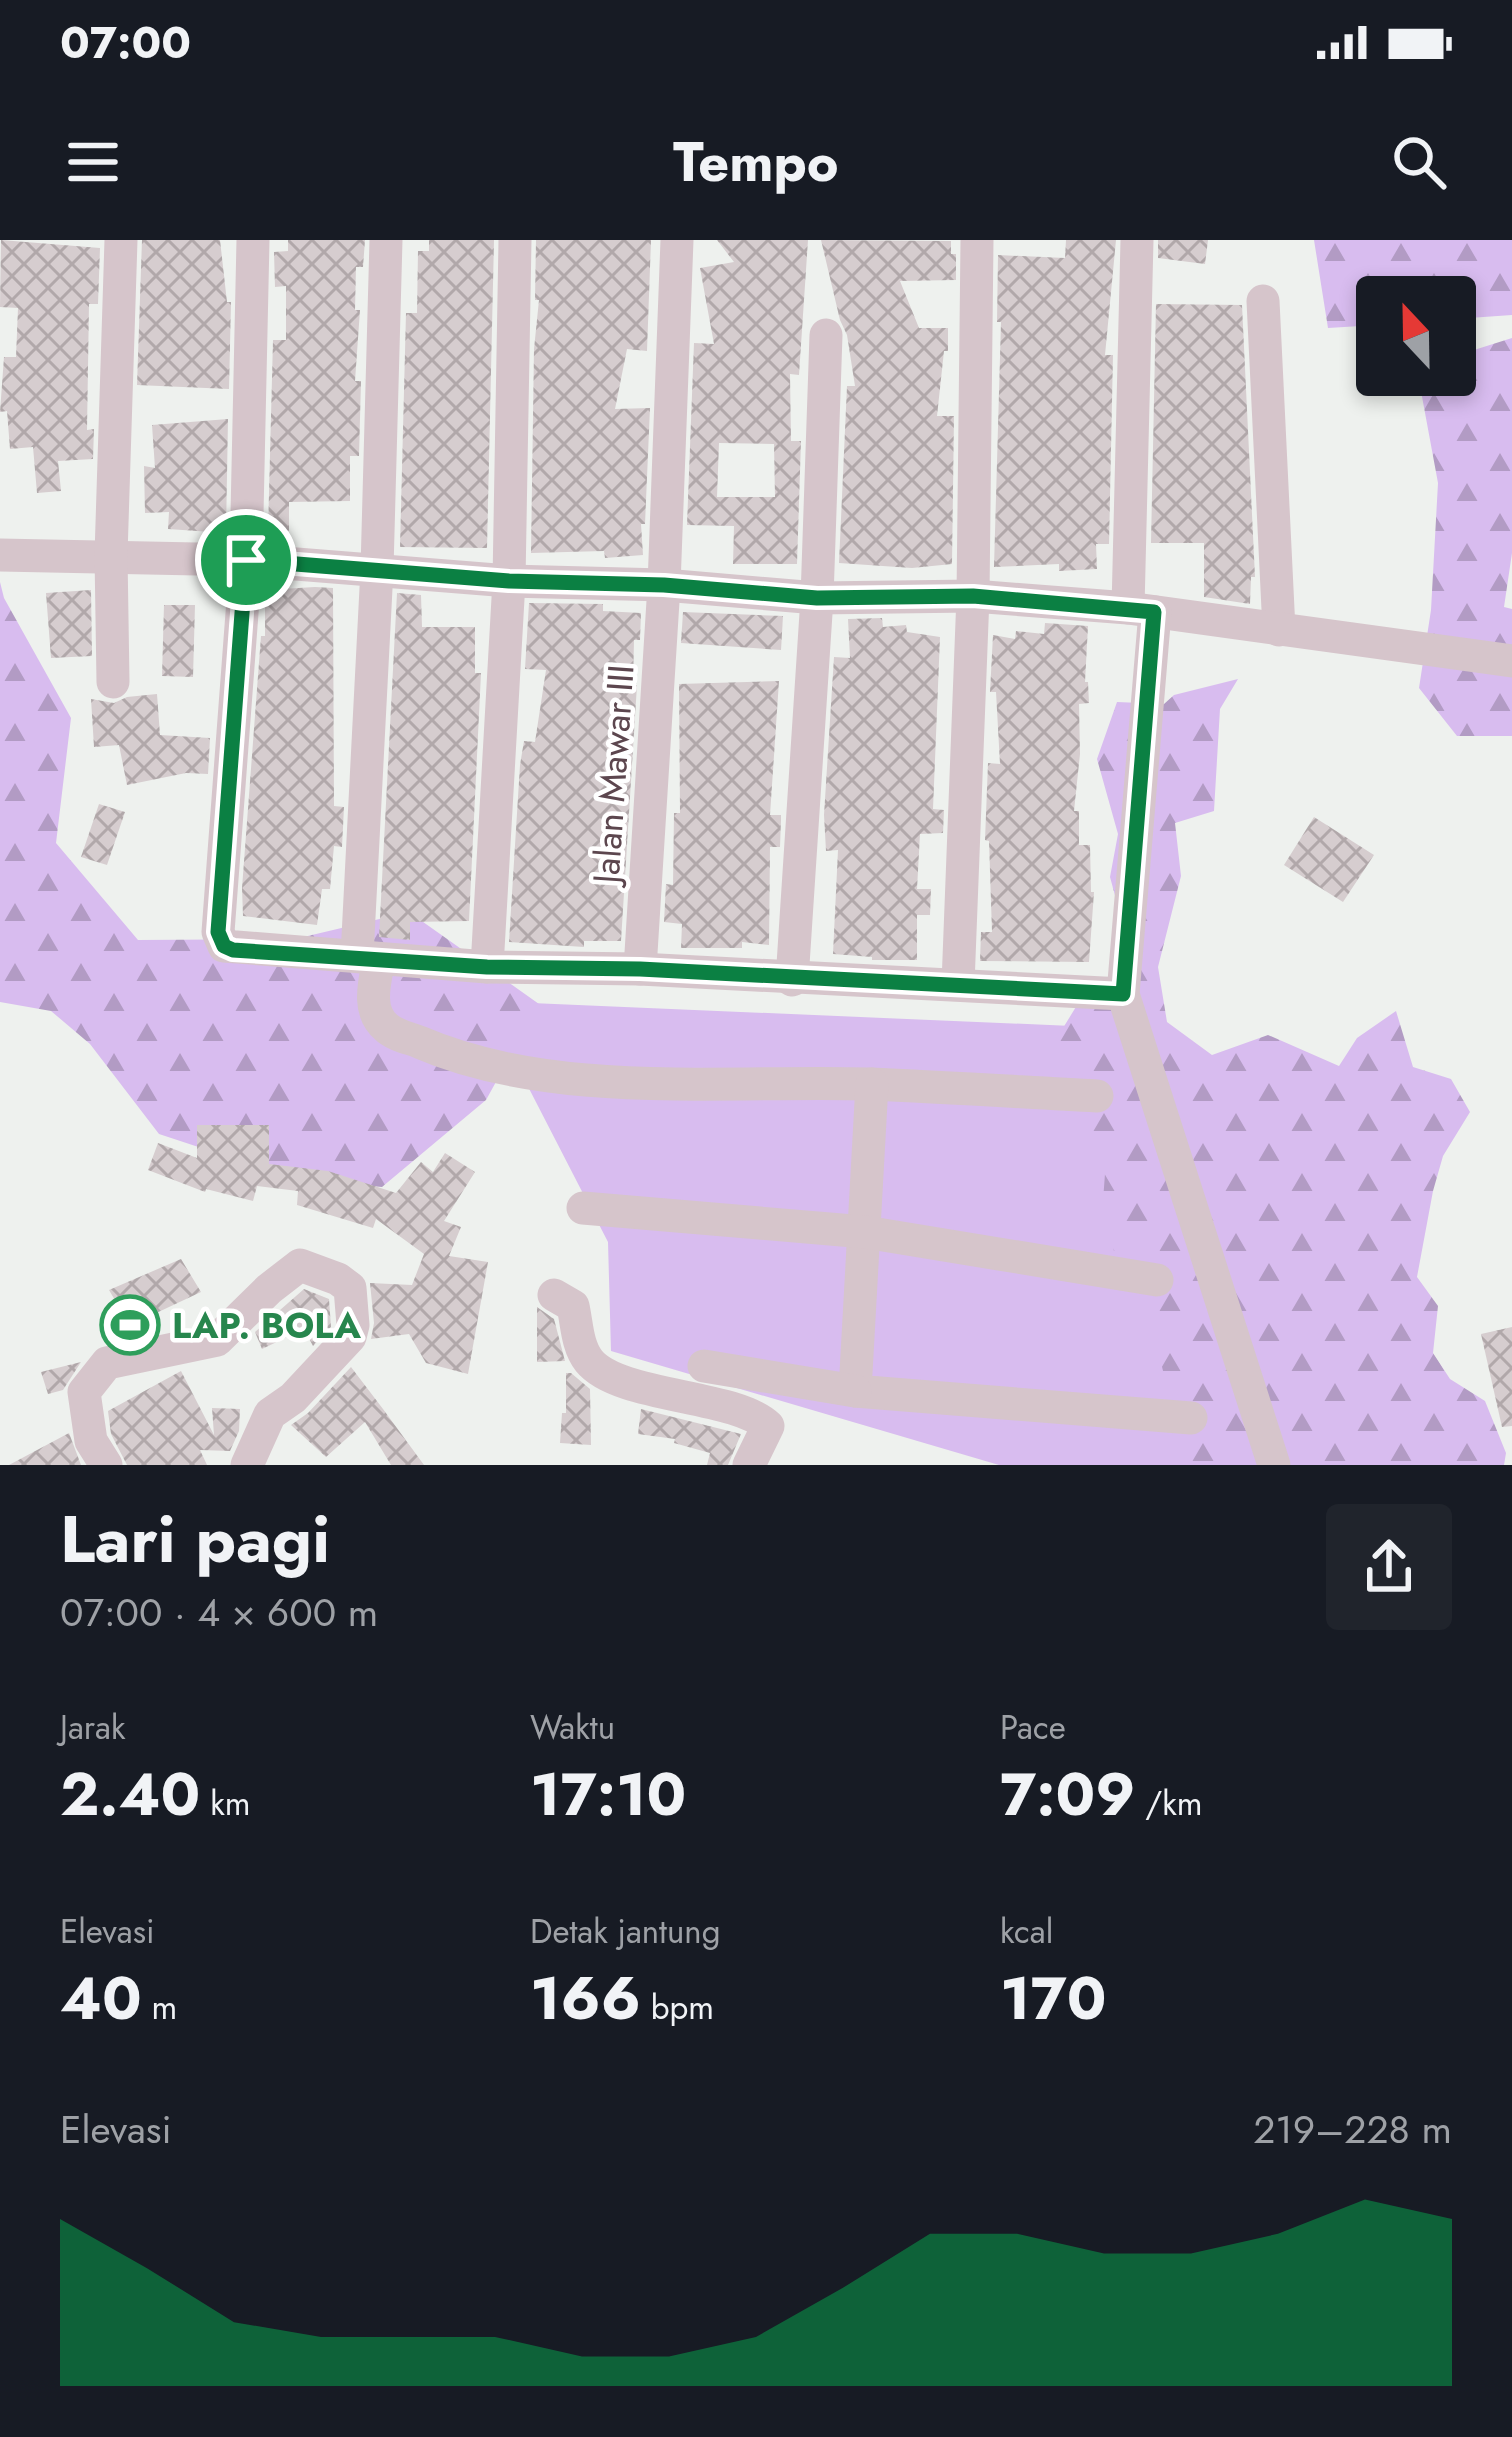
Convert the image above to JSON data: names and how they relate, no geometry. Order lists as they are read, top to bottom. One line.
{"streets":{"street":["Jalan Mawar III"]},"places":{"sports":["LAP. BOLA"]},"north":"top","page":{"status":"07:00","header":"Tempo","heading":["Lari pagi","07:00 · 4 × 600 m"],"stats":[["Jarak","2.40 km"],["Waktu","17:10"],["Pace","7:09 /km"],["Elevasi","40 m"],["Detak jantung","166 bpm"],["kcal","170"]],"chart":["Elevasi","219–228 m"]}}
